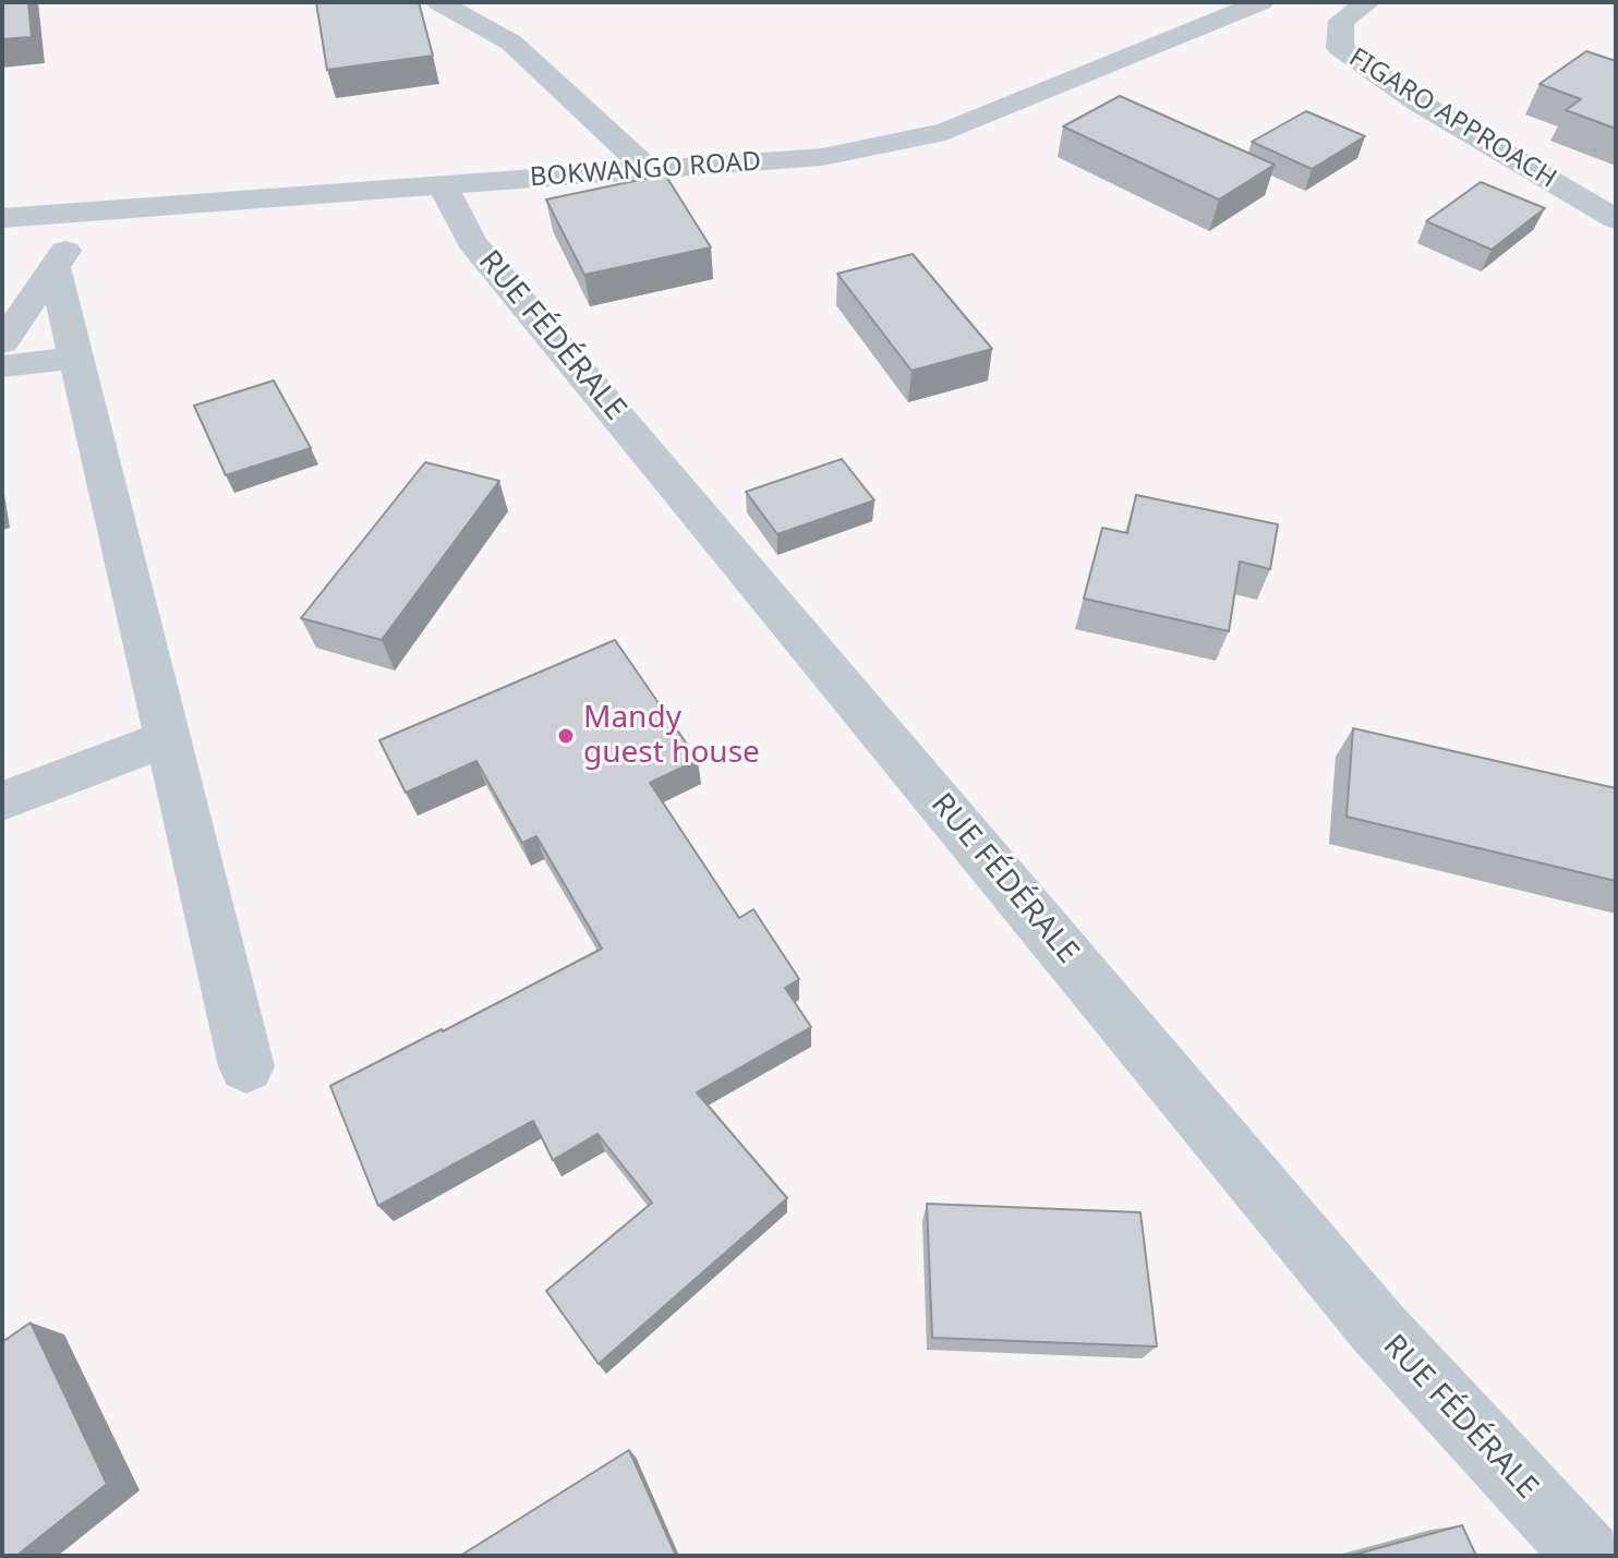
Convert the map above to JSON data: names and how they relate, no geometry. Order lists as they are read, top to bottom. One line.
{"streets":{"street":["FIGARO APPROACH","BOKWANGO ROAD","RUE FÉDÉRALE"]},"crossings":[["BOKWANGO ROAD","RUE FÉDÉRALE"]],"places":["Mandy guest house"]}
